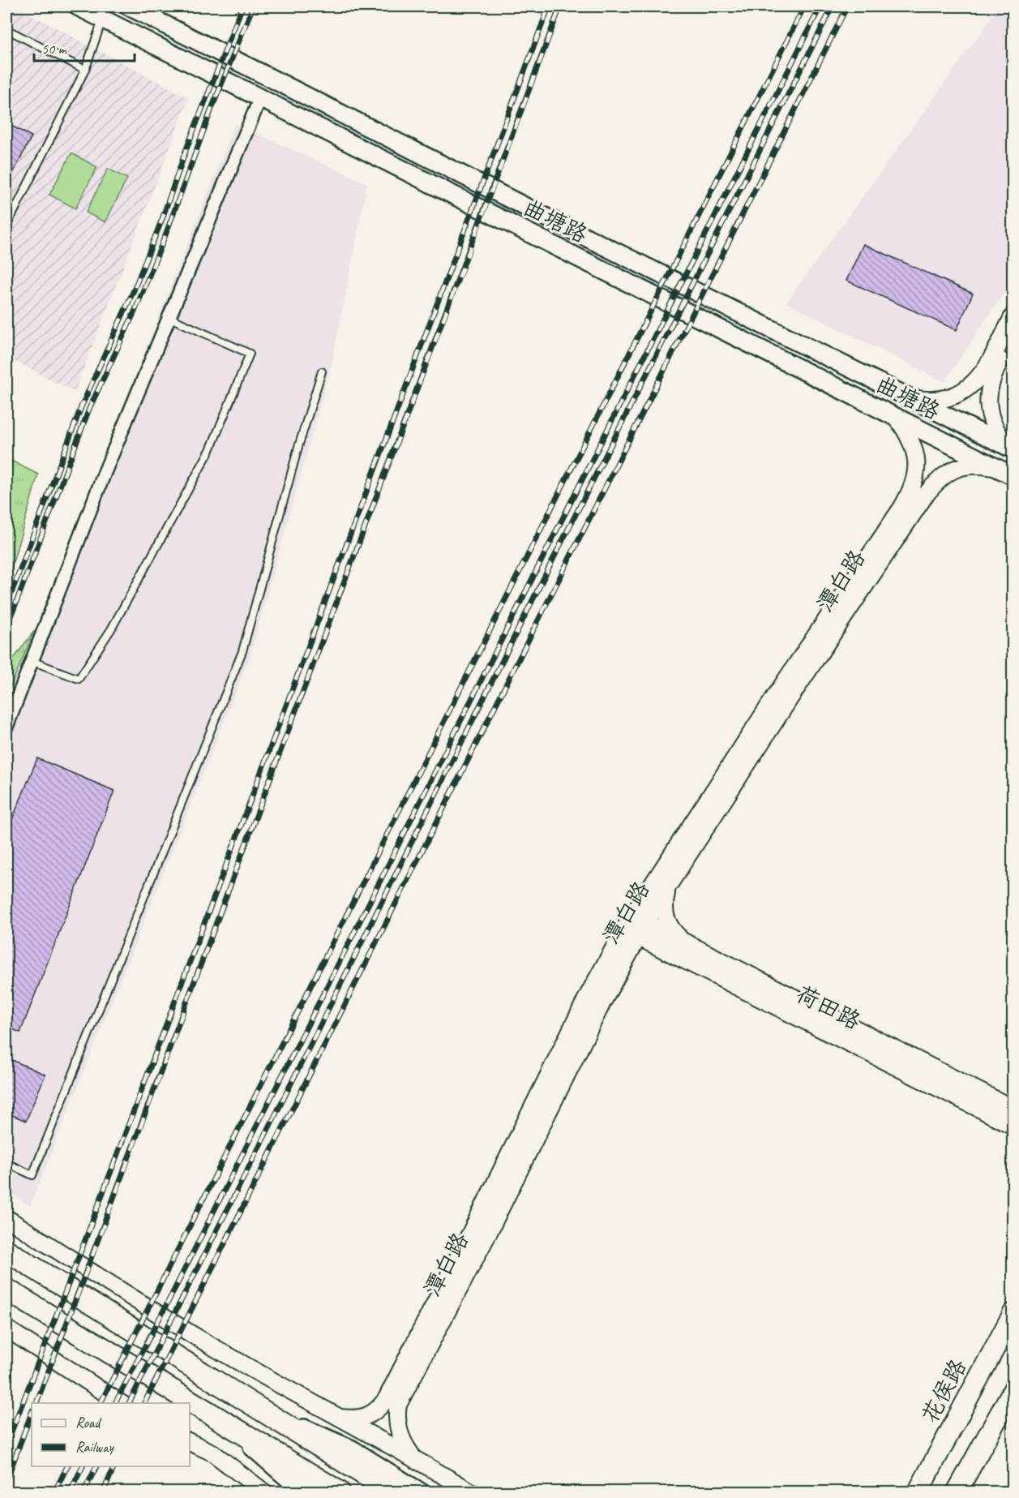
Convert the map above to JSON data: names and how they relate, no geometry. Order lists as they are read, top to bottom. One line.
{"streets":{"main road":["曲塘路","花侯路"],"street":["潭白路","荷田路"]},"crossings":[["曲塘路","潭白路"],["潭白路","荷田路"]],"legend":["Road","Railway"],"scale_bar":"50 m"}
